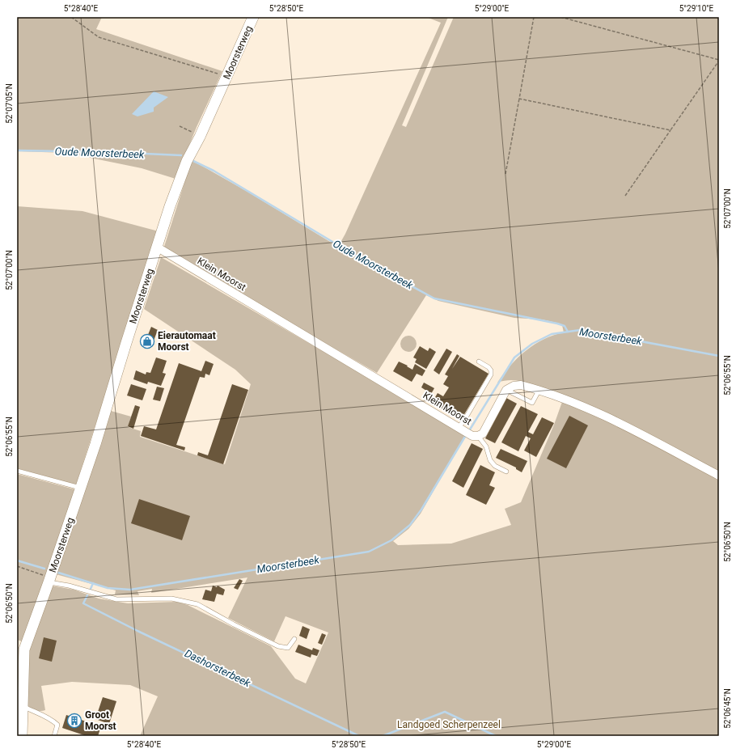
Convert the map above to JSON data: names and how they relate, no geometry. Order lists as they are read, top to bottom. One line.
{"streets":{"street":["Moorsterweg","Klein Moorst"]},"crossings":[["Moorsterweg","Klein Moorst"]],"water":["Oude Moorsterbeek","Moorsterbeek","Dashorsterbeek"],"parks":["Landgoed Scherpenzeel"],"places":{"shop":["Eierautomaat Moorst"],"building":["Groot Moorst"]},"coordinates":["5°28'40\"E","5°28'50\"E","5°29'00\"E","5°29'10\"E","52°07'05\"N","52°07'00\"N","52°06'55\"N","52°06'50\"N","52°06'45\"N"]}
